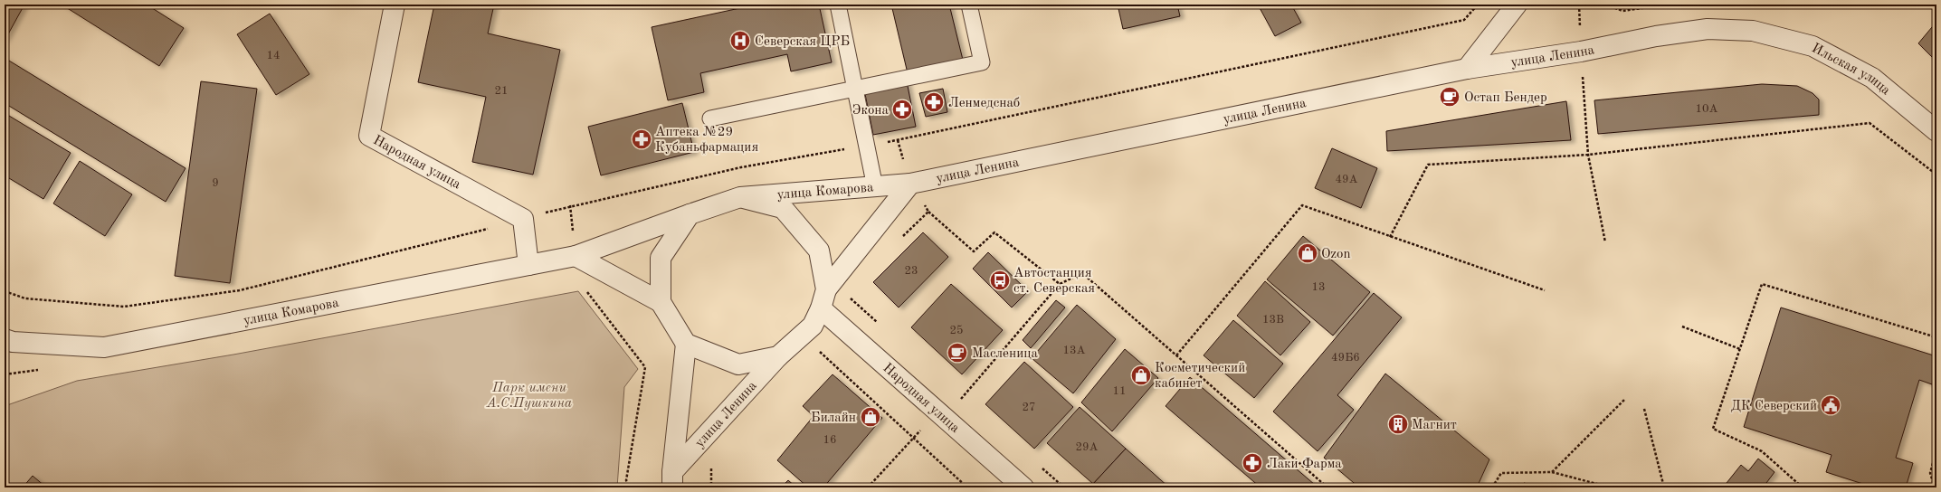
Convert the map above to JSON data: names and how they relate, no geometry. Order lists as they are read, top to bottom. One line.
{"streets":{"street":["улица Ленина","Ильская улица","Народная улица","улица Комарова"]},"crossings":[["улица Ленина","Ильская улица"],["улица Ленина","Народная улица"],["улица Ленина","улица Комарова"],["Народная улица","улица Комарова"]],"parks":["Парк имени А.С.Пушкина"],"places":{"hospital":["Северская ЦРБ"],"cafe":["Остап Бендер","Масленица"],"pharmacy":["Ленмедснаб","Экона","Аптека №29 Кубаньфармация","Лаки Фарма"],"shop":["Ozon","Косметический кабинет","Билайн"],"bus stop":["Автостанция ст. Северская"],"public building":["ДК Северский"],"building":["Магнит"]},"house_numbers":["14","21","10А","49А","9","23","13","13В","25","13А","49Б6","11","27","16","29А"]}
